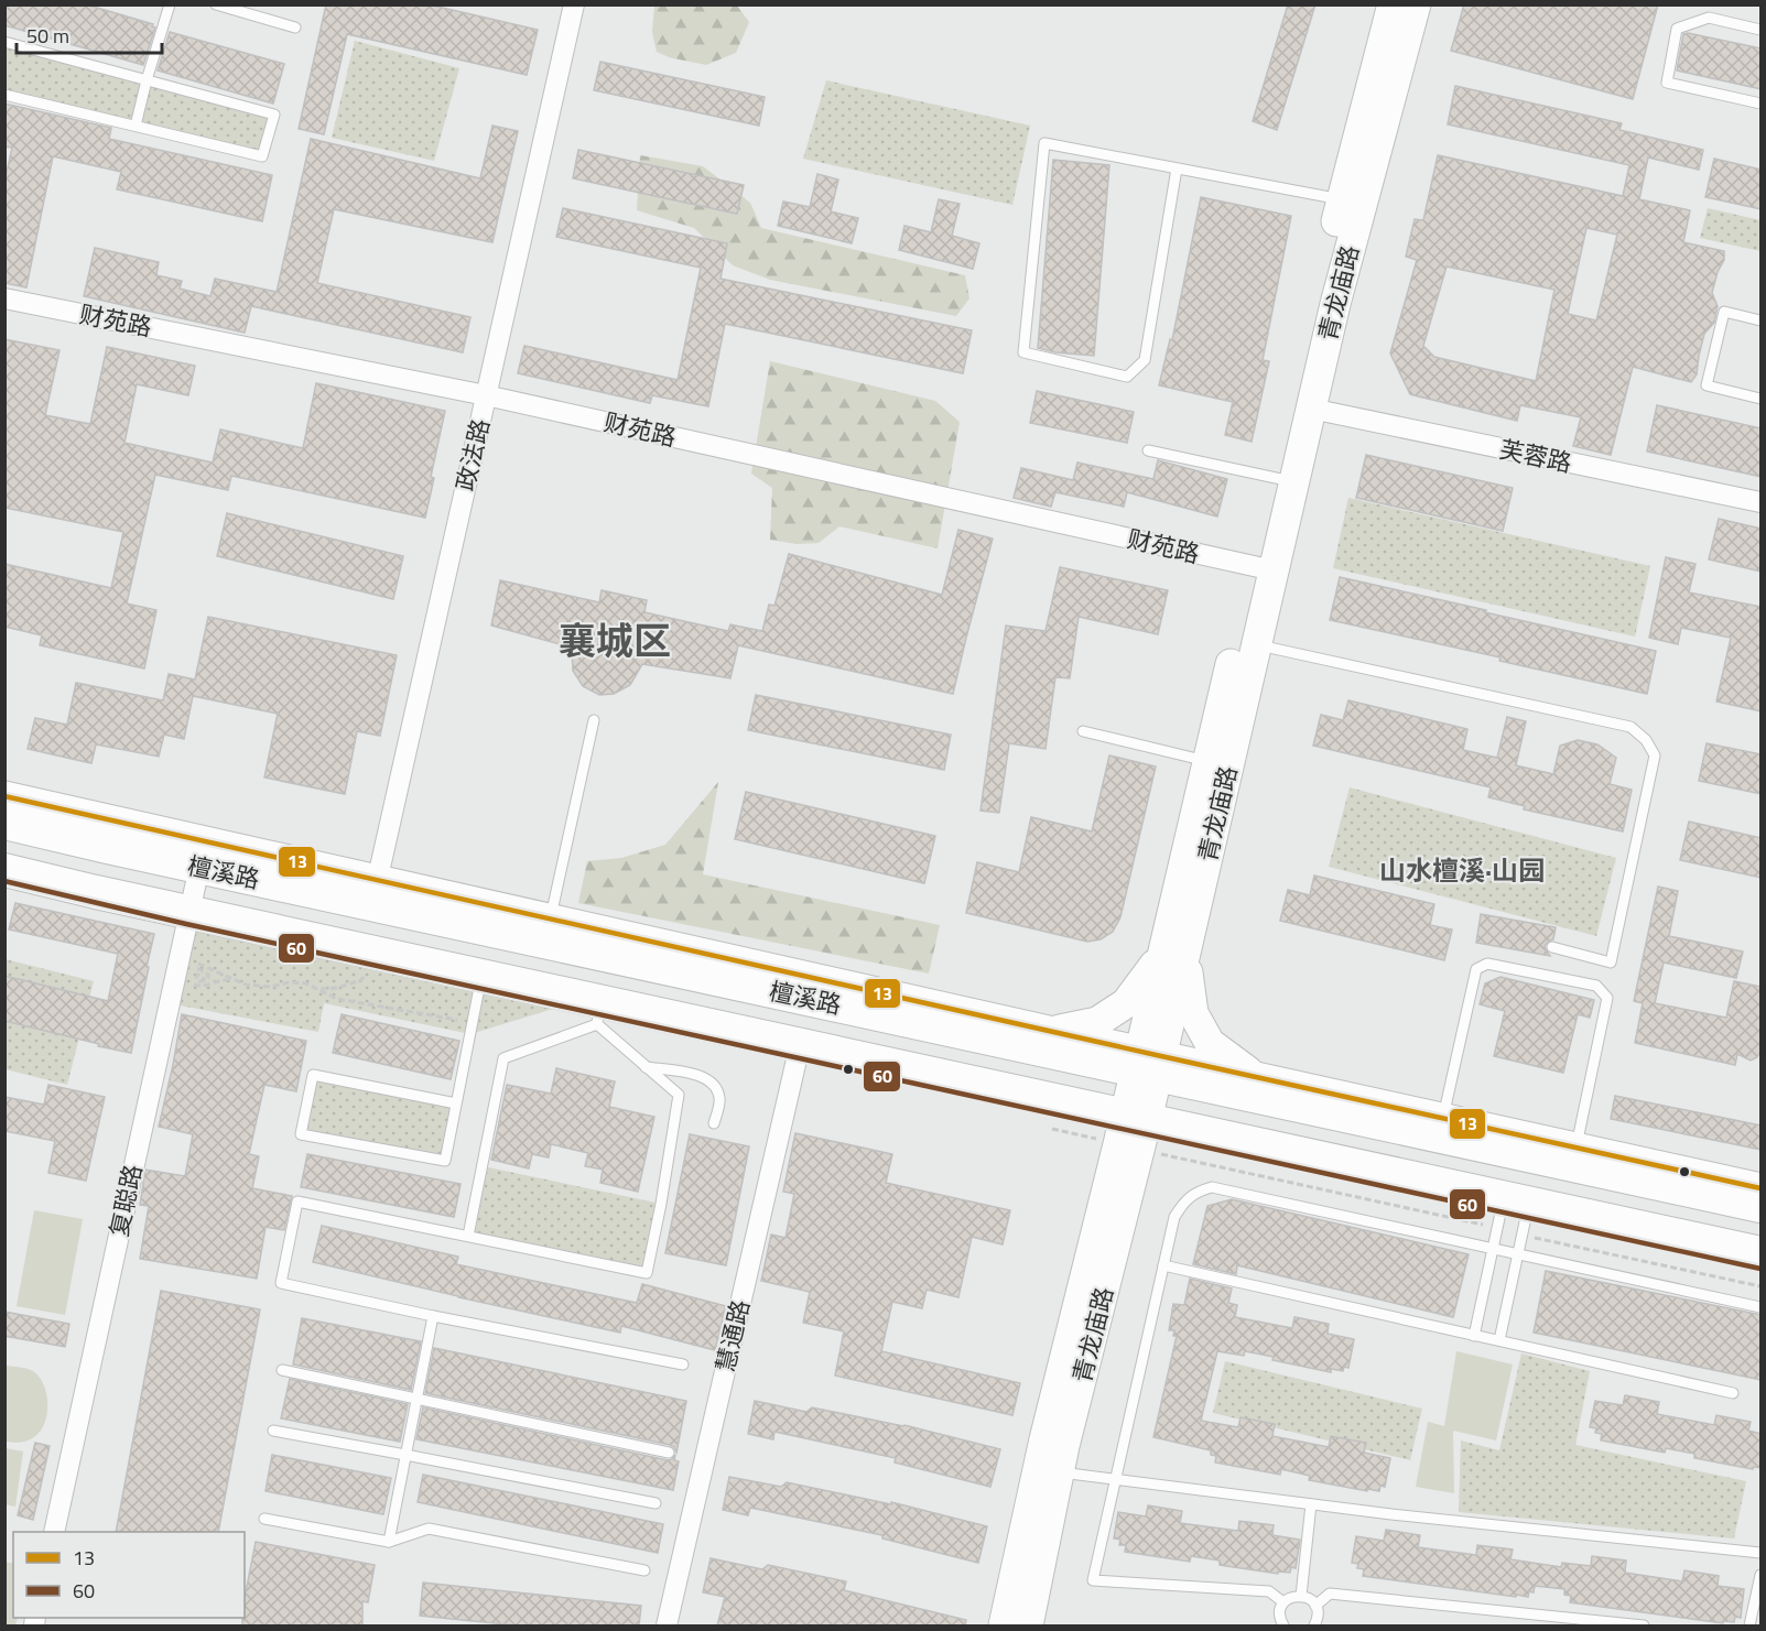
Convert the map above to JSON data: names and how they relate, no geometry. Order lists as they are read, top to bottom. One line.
{"streets":{"main road":["檀溪路"],"street":["青龙庙路","财苑路","政法路","芙蓉路","复聪路","慧通路"]},"crossings":[["青龙庙路","财苑路"],["青龙庙路","芙蓉路"],["青龙庙路","檀溪路"],["财苑路","政法路"],["政法路","檀溪路"],["檀溪路","复聪路"],["檀溪路","慧通路"]],"districts":["襄城区","山水檀溪·山园"],"lines":["transit line 13","transit line 60"],"legend":["13","60"],"scale_bar":"50 m"}
